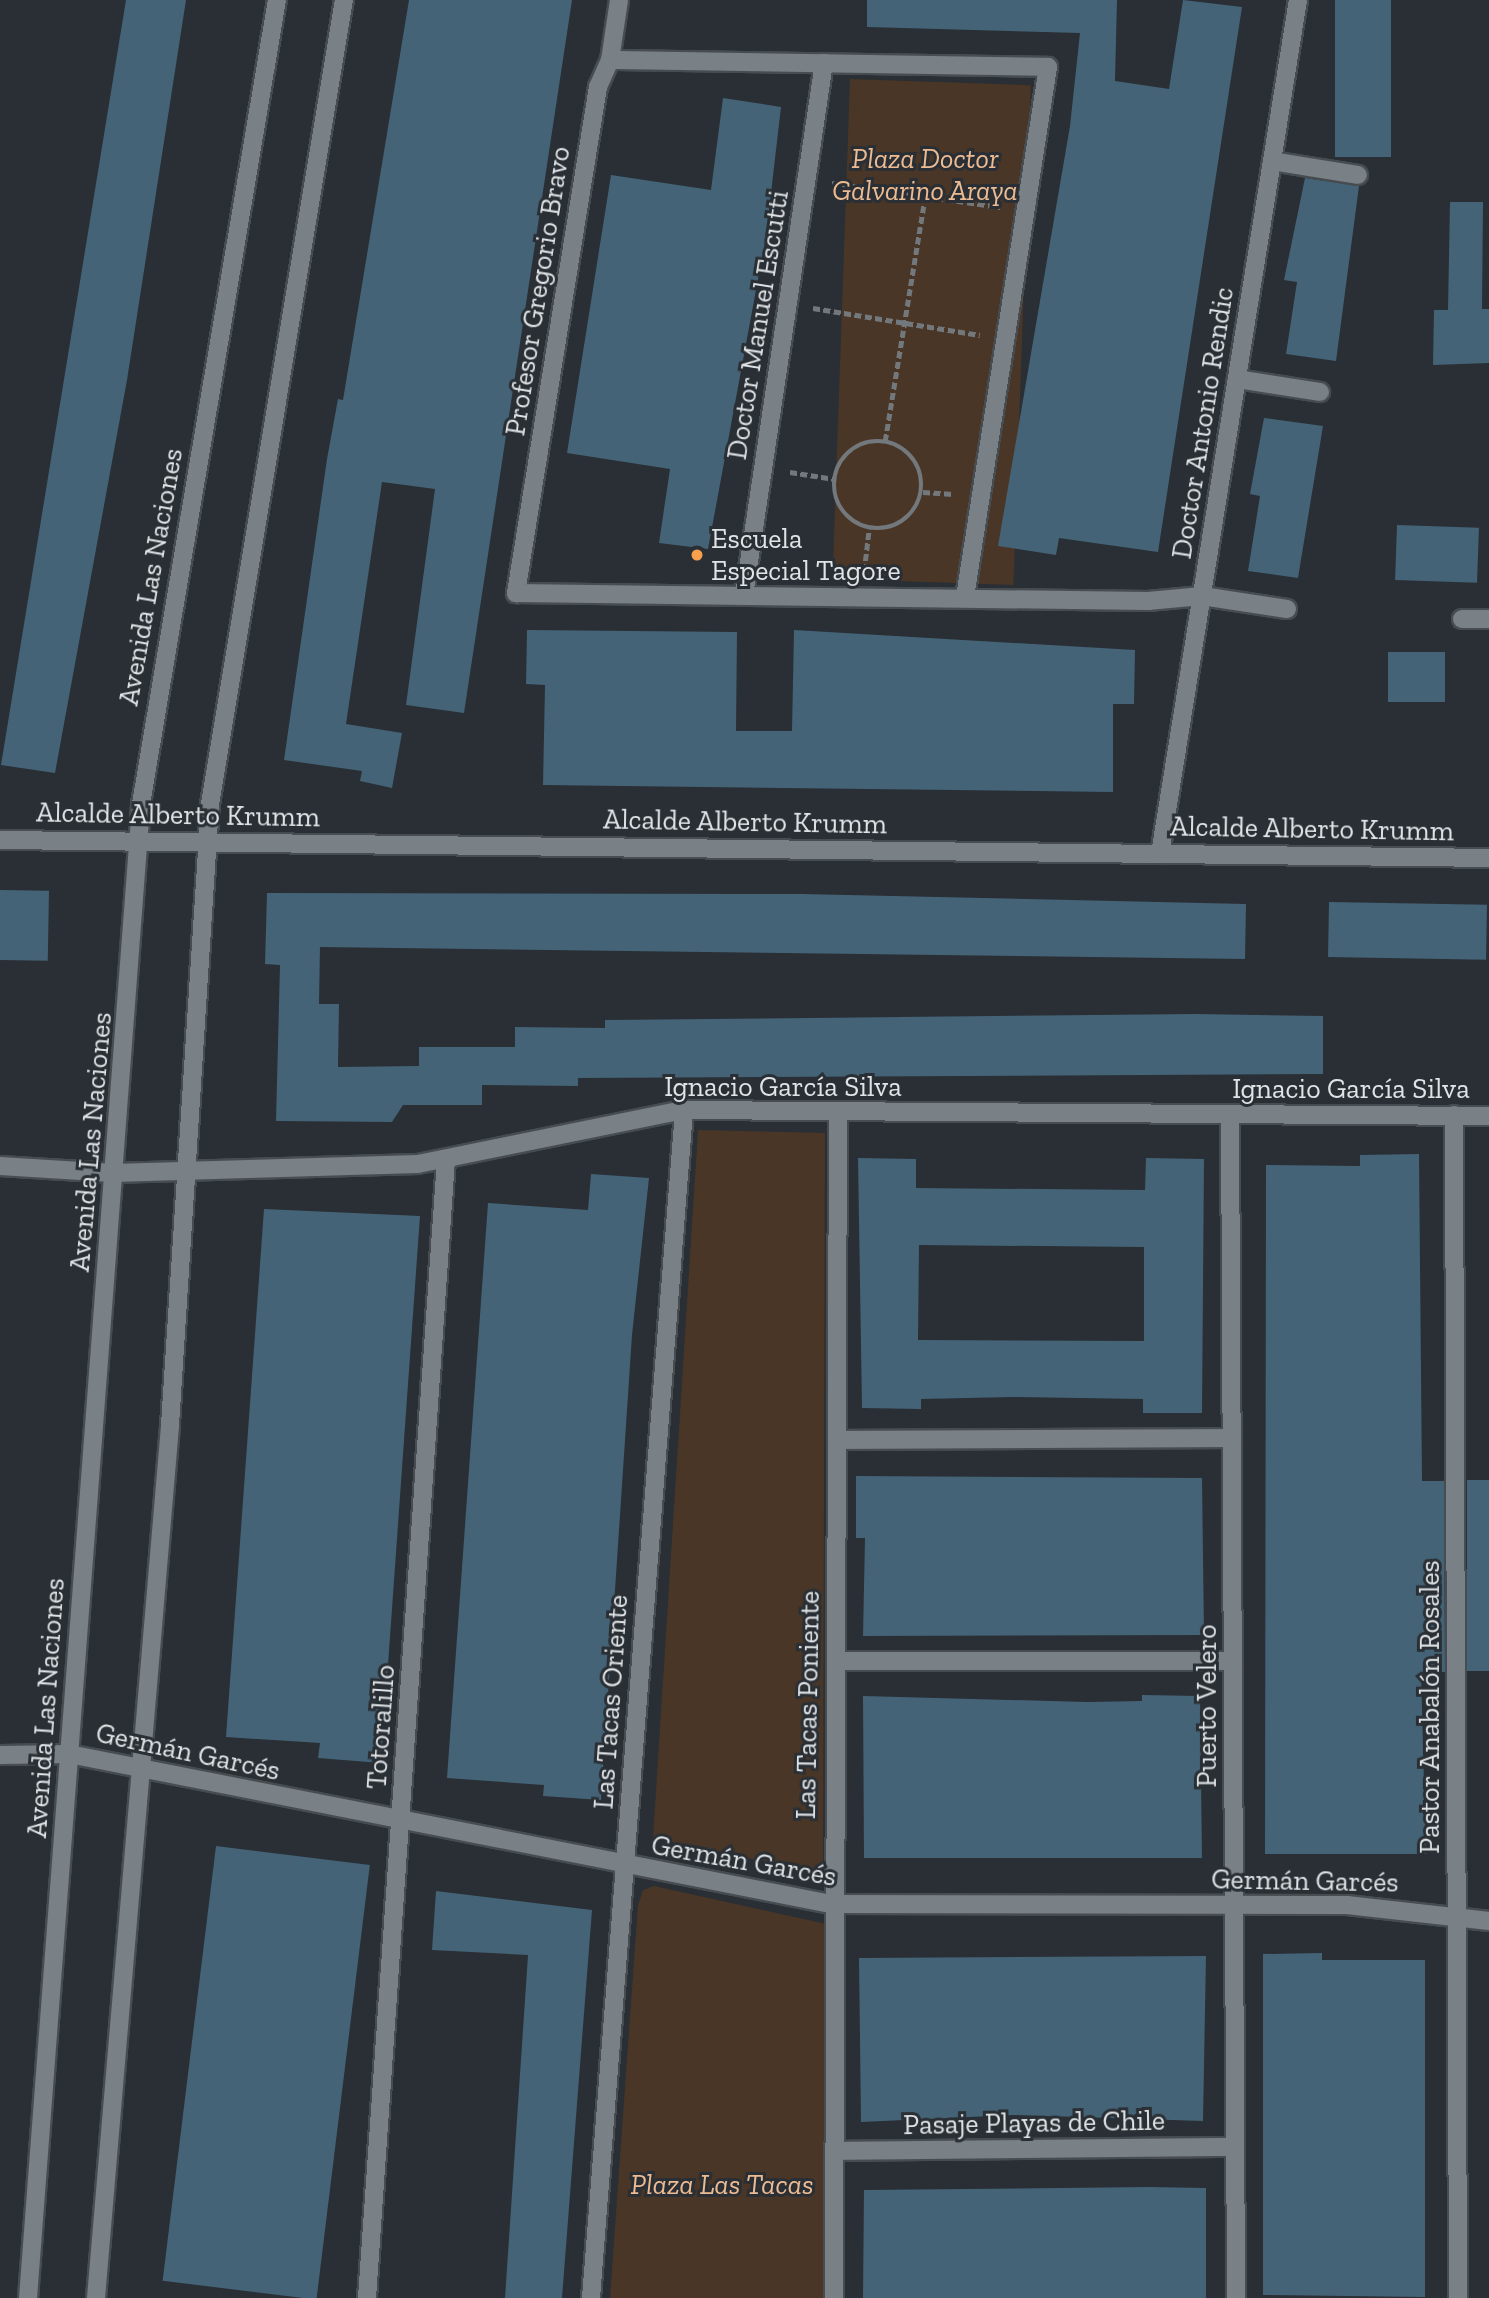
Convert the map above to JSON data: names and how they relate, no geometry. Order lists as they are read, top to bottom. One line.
{"streets":{"street":["Profesor Gregorio Bravo","Doctor Manuel Escutti","Doctor Antonio Rendic","Avenida Las Naciones","Alcalde Alberto Krumm","Ignacio García Silva","Las Tacas Oriente","Las Tacas Poniente","Puerto Velero","Pastor Anabalón Rosales","Totoralillo","Germán Garcés","Pasaje Playas de Chile"]},"crossings":[["Profesor Gregorio Bravo","Doctor Manuel Escutti"],["Doctor Antonio Rendic","Alcalde Alberto Krumm"],["Avenida Las Naciones","Alcalde Alberto Krumm"],["Avenida Las Naciones","Ignacio García Silva"],["Avenida Las Naciones","Germán Garcés"],["Ignacio García Silva","Las Tacas Oriente"],["Ignacio García Silva","Las Tacas Poniente"],["Ignacio García Silva","Puerto Velero"],["Ignacio García Silva","Pastor Anabalón Rosales"],["Ignacio García Silva","Totoralillo"],["Las Tacas Oriente","Germán Garcés"],["Las Tacas Poniente","Germán Garcés"],["Las Tacas Poniente","Pasaje Playas de Chile"],["Puerto Velero","Germán Garcés"],["Puerto Velero","Pasaje Playas de Chile"],["Pastor Anabalón Rosales","Germán Garcés"],["Totoralillo","Germán Garcés"]],"parks":["Plaza Doctor Galvarino Araya","Plaza Las Tacas"],"places":["Escuela Especial Tagore"]}
